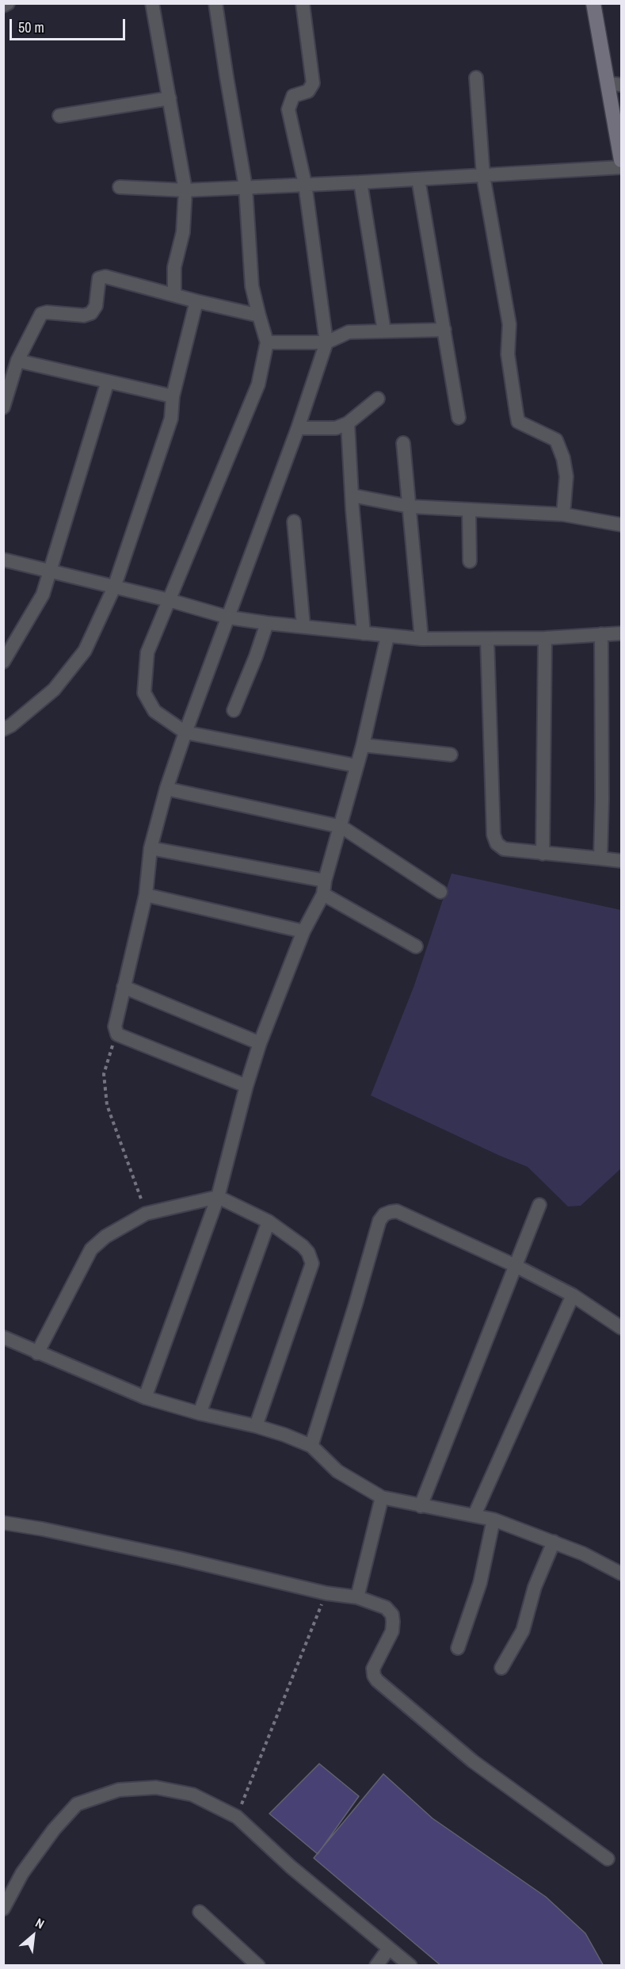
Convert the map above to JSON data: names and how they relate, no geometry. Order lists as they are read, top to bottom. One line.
{"scale_bar":"50 m","north":"top right"}
